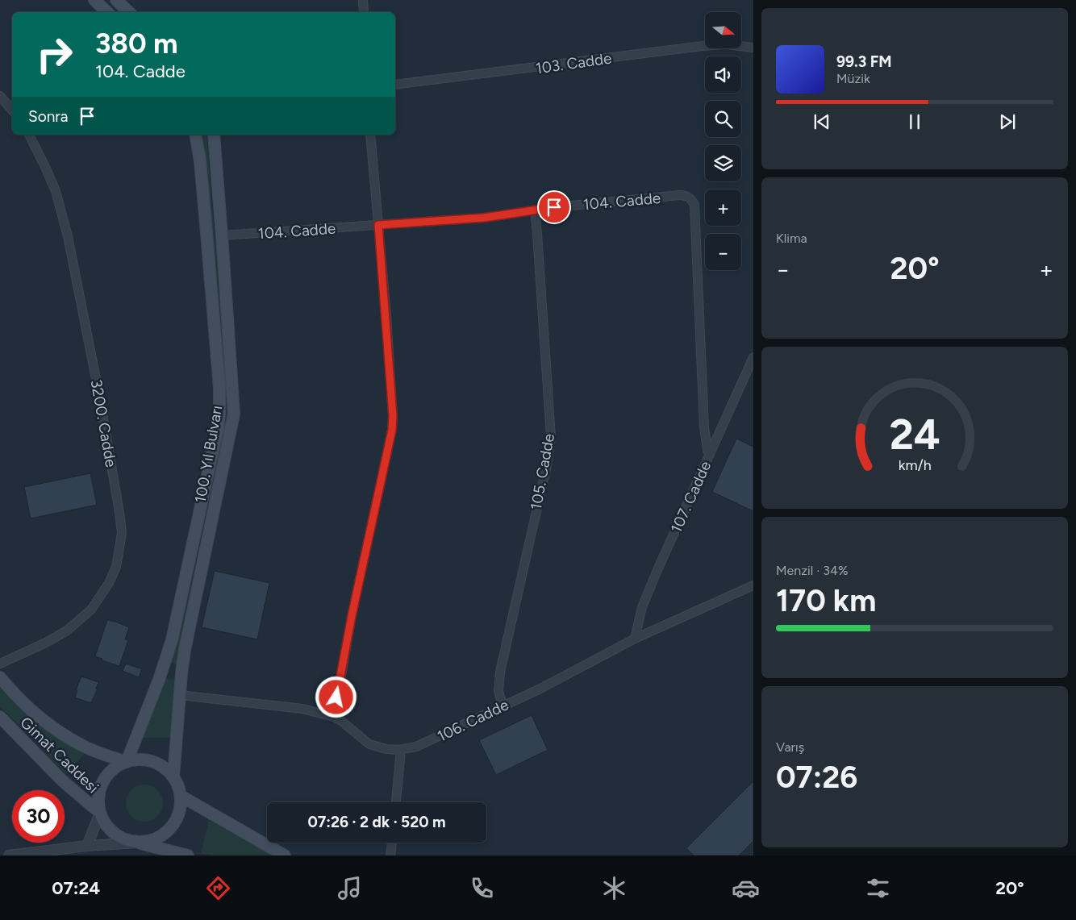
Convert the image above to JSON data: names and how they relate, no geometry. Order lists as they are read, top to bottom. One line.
{"streets":{"main road":["100. Yıl Bulvarı","Gimat Caddesi"],"street":["103. Cadde","104. Cadde","3200. Cadde","105. Cadde","107. Cadde","106. Cadde"]},"crossings":[["104. Cadde","100. Yıl Bulvarı"],["104. Cadde","105. Cadde"],["104. Cadde","107. Cadde"],["100. Yıl Bulvarı","106. Cadde"],["100. Yıl Bulvarı","Gimat Caddesi"],["105. Cadde","106. Cadde"],["107. Cadde","106. Cadde"]],"north":"right","page":{"map_buttons":["+","−"],"turn":["380 m","104. Cadde"],"song":["99.3 FM","Müzik"],"then":"Sonra","tile":["Klima",["Menzil · 34%","170 km"],["Varış","07:26"]],"heat":["−","20°","+"],"limit":"30","trip":"07:26 · 2 dk · 520 m","tabs":["07:24","20°"],"gauge":["24","km/h"]}}
